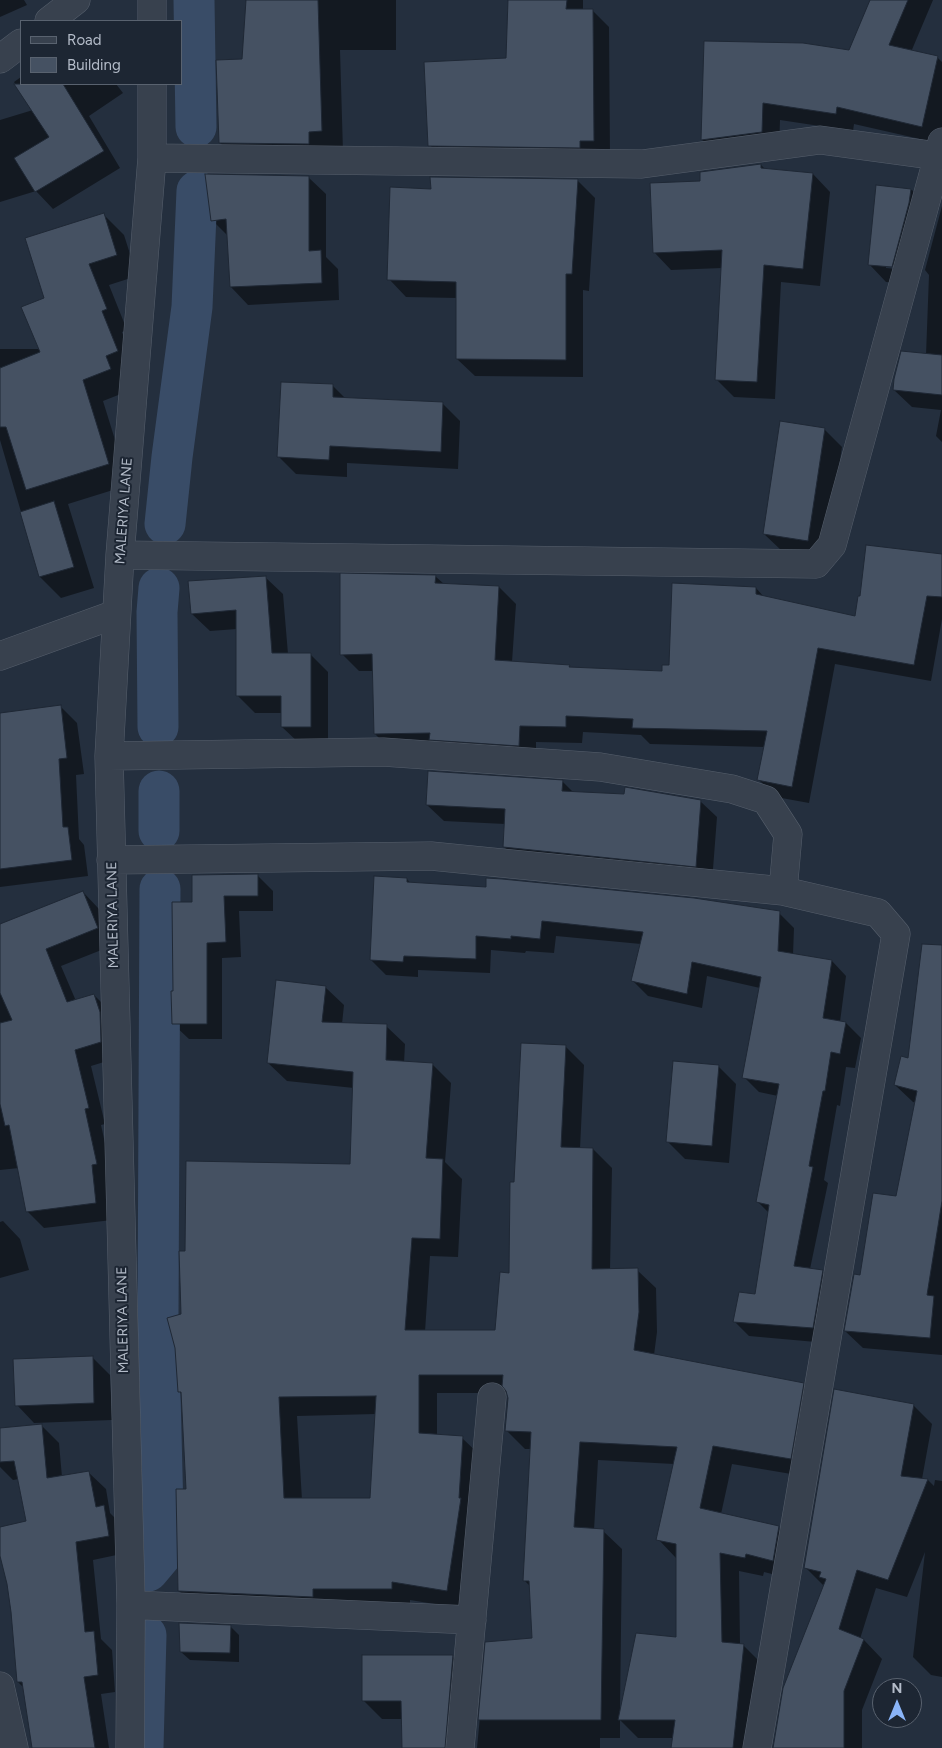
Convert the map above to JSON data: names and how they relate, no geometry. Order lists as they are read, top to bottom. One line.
{"streets":{"street":["MALERIYA LANE"]},"legend":["Road","Building"],"north":"top"}
